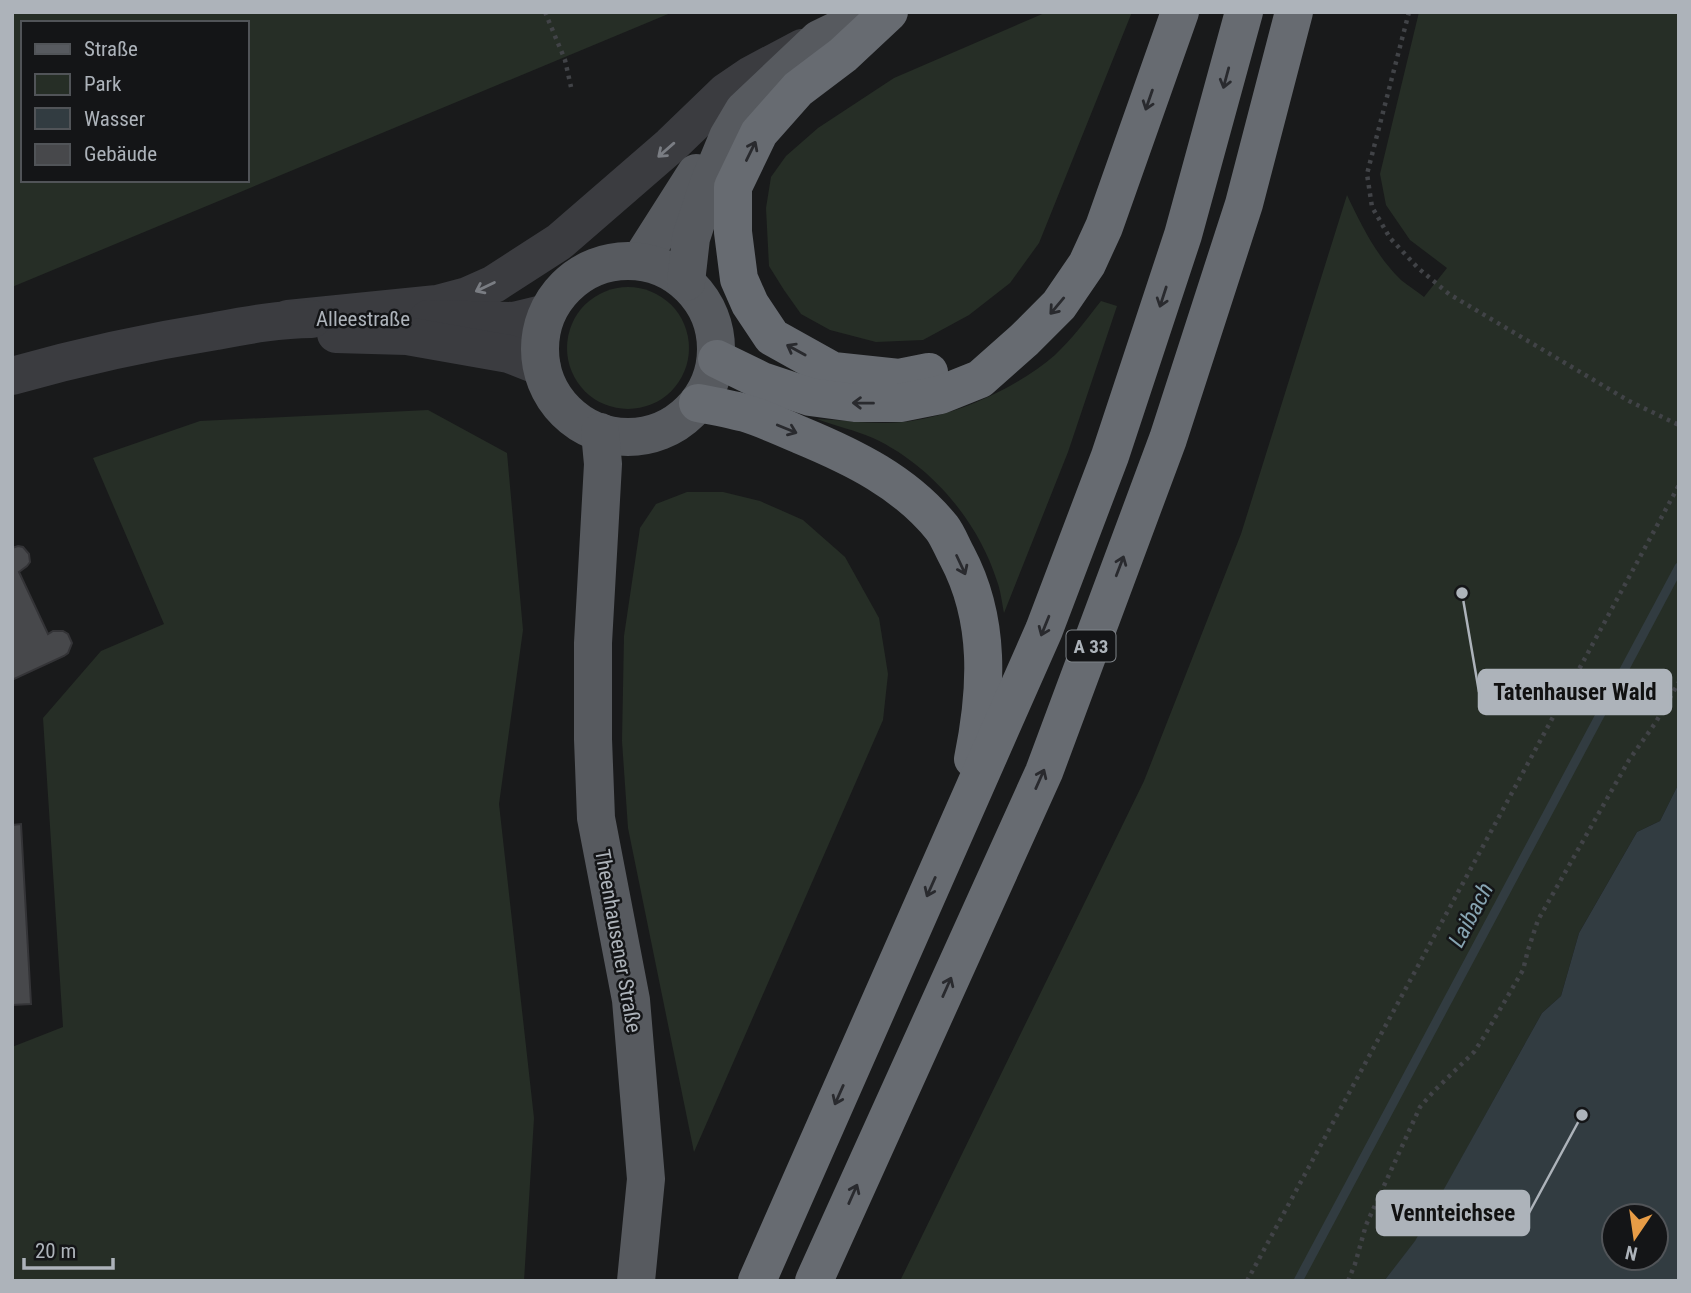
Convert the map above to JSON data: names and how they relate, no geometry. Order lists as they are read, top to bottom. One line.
{"streets":{"highway":["A 33"],"main road":["Theenhausener Straße"],"street":["Alleestraße"]},"crossings":[["Alleestraße","Theenhausener Straße"]],"water":["Laibach"],"places":["Tatenhauser Wald","Vennteichsee"],"legend":["Straße","Park","Wasser","Gebäude"],"scale_bar":"20 m","north":"bottom"}
